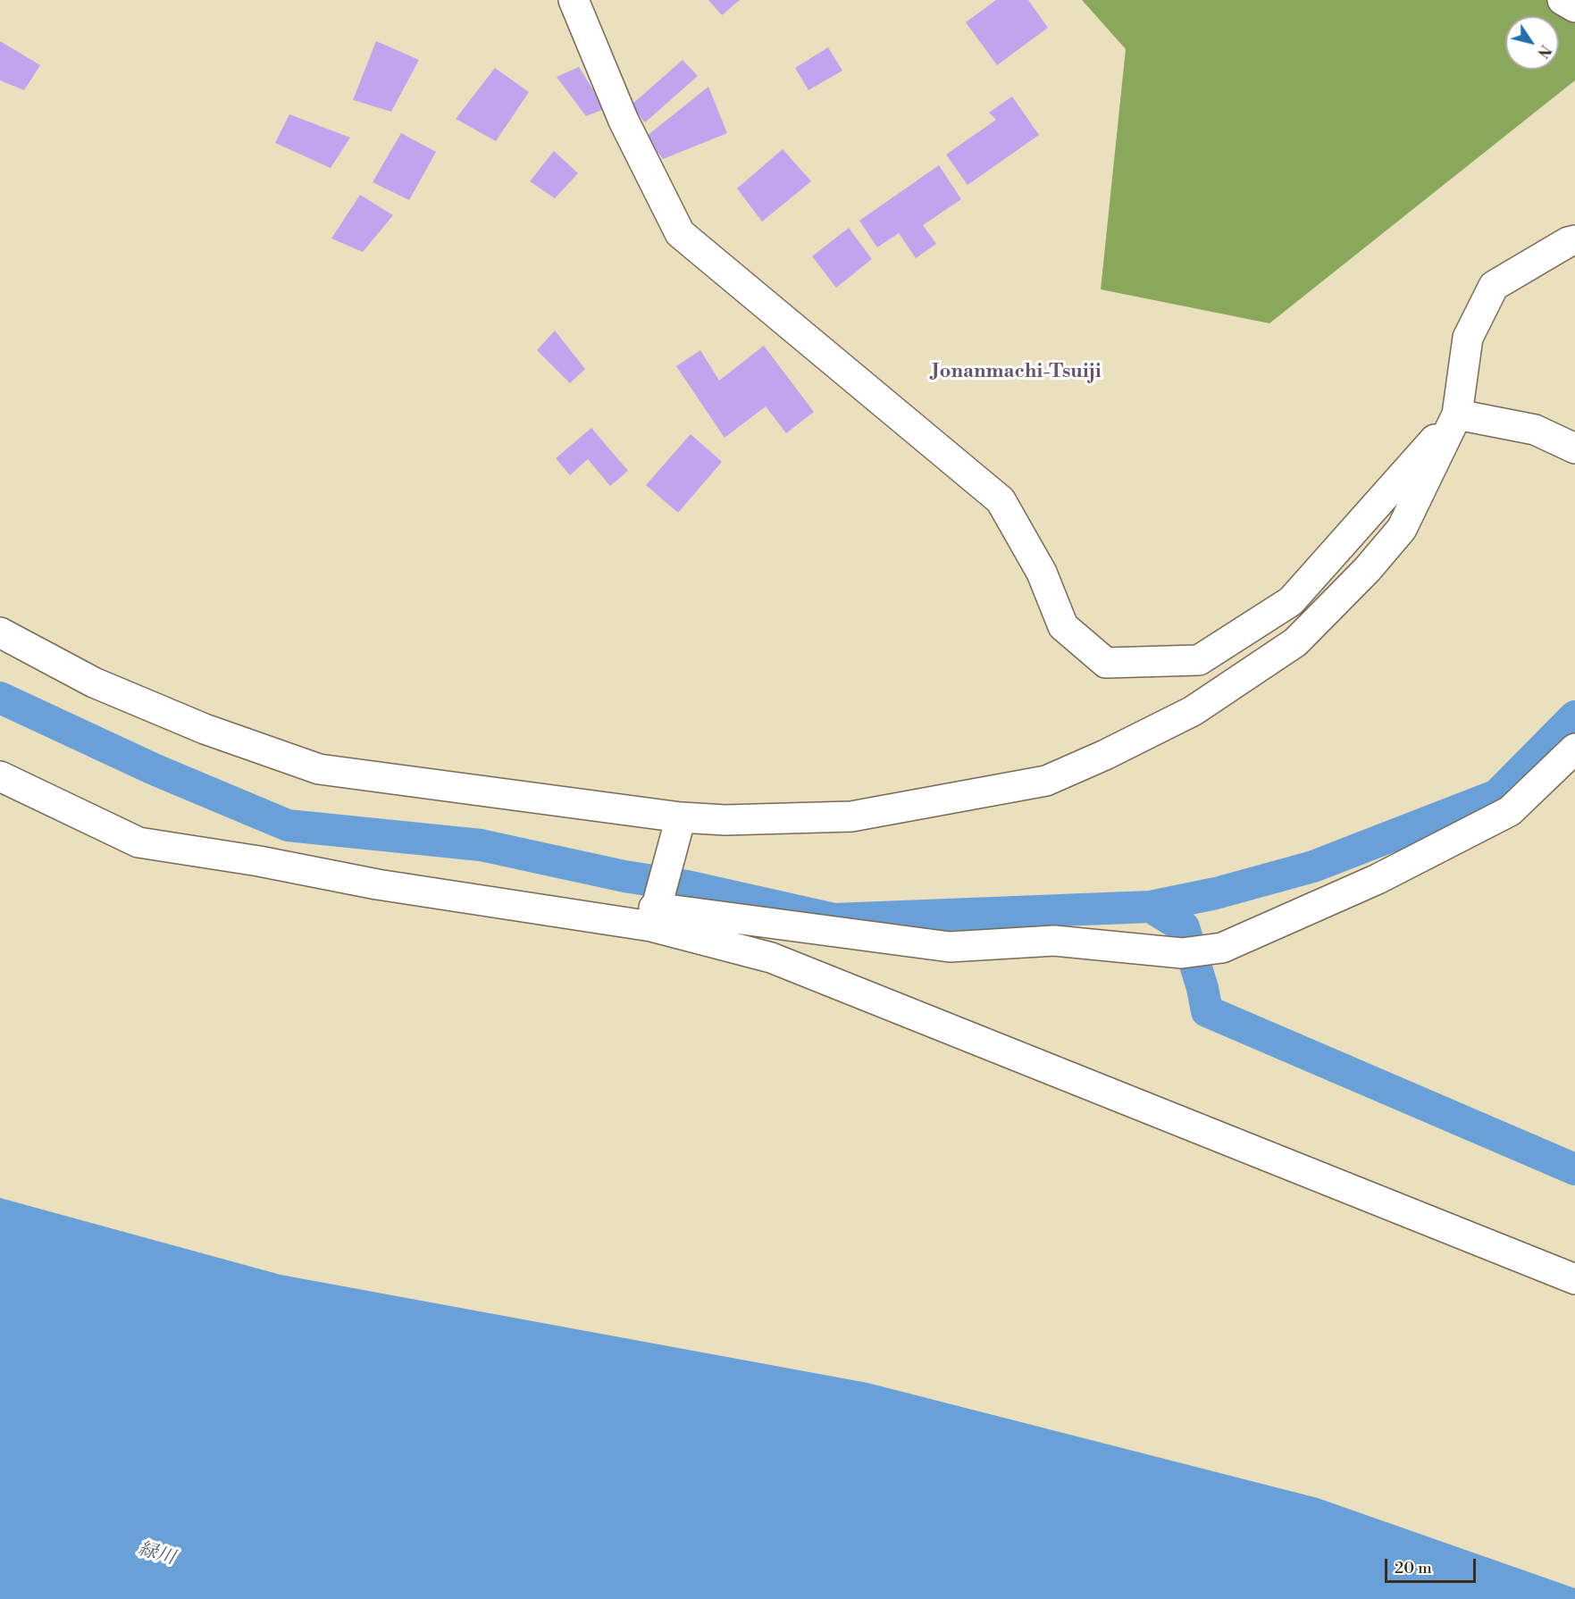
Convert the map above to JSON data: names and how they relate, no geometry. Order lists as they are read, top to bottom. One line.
{"districts":["Jonanmachi-Tsuiji"],"water":["緑川"],"scale_bar":"20 m","north":"bottom right"}
